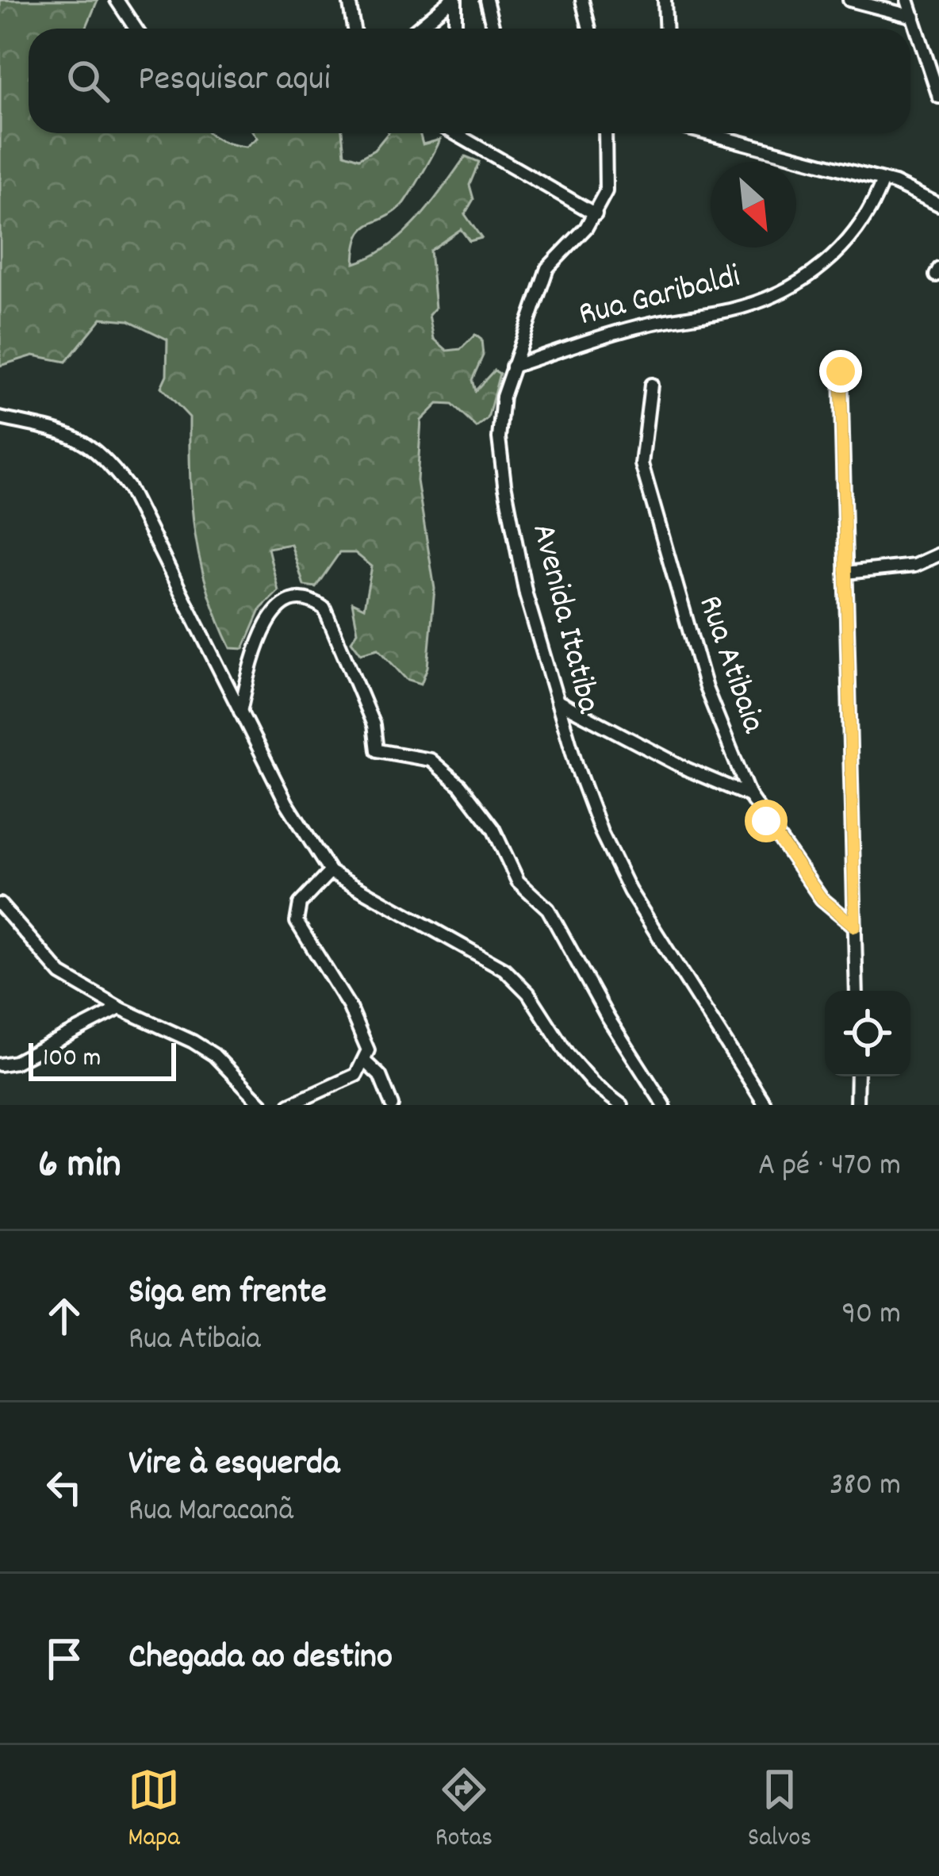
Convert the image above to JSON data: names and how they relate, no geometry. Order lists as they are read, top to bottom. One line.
{"streets":{"street":["Rua Garibaldi","Avenida Itatiba","Rua Atibaia"]},"crossings":[["Rua Garibaldi","Avenida Itatiba"]],"scale_bar":"100 m","north":"bottom right","page":{"search":"Pesquisar aqui","scale":"100 m","heading":["6 min","A pé · 470 m"],"list":[["Siga em frente","Rua Atibaia","90 m"],["Vire à esquerda","Rua Maracanã","380 m"],"Chegada ao destino"],"nav":["Mapa","Rotas","Salvos"]}}
